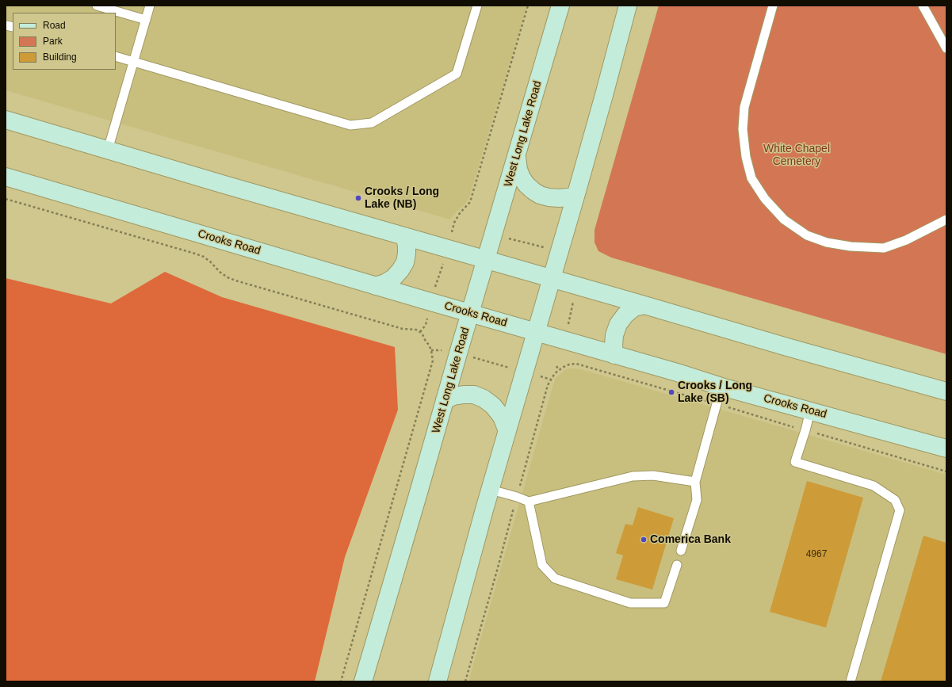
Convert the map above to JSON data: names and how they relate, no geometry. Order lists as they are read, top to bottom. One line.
{"streets":{"main road":["West Long Lake Road","Crooks Road"]},"crossings":[["West Long Lake Road","Crooks Road"]],"parks":["White Chapel Cemetery"],"places":["Crooks / Long Lake (NB)","Crooks / Long Lake (SB)","Comerica Bank"],"house_numbers":["4967"],"legend":["Road","Park","Building"]}
